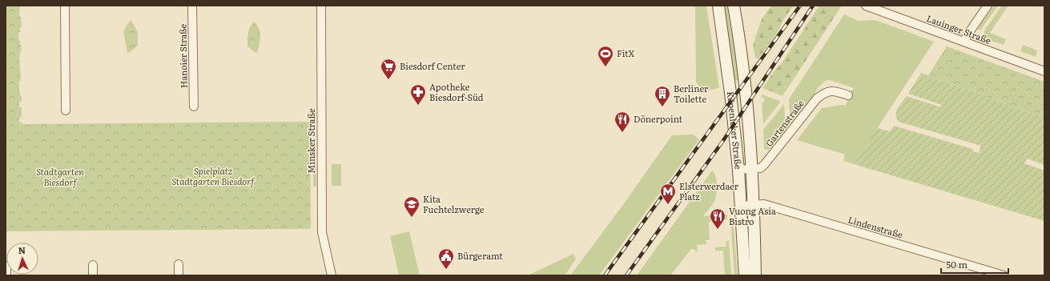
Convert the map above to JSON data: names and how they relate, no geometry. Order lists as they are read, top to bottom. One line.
{"streets":{"main road":["Köpenicker Straße"],"street":["Lauinger Straße","Hanoier Straße","Gartenstraße","Minsker Straße","Lindenstraße"]},"crossings":[["Gartenstraße","Köpenicker Straße"],["Köpenicker Straße","Lindenstraße"]],"parks":["Spielplatz Stadtgarten Biesdorf","Stadtgarten Biesdorf"],"places":{"sports":["FitX"],"supermarket":["Biesdorf Center"],"pharmacy":["Apotheke Biesdorf-Süd"],"building":["Berliner Toilette"],"restaurant":["Dönerpoint","Vuong Asia Bistro"],"metro station":["Elsterwerdaer Platz"],"school or university":["Kita Fuchtelzwerge"],"public building":["Bürgeramt"]},"scale_bar":"50 m","north":"top"}
